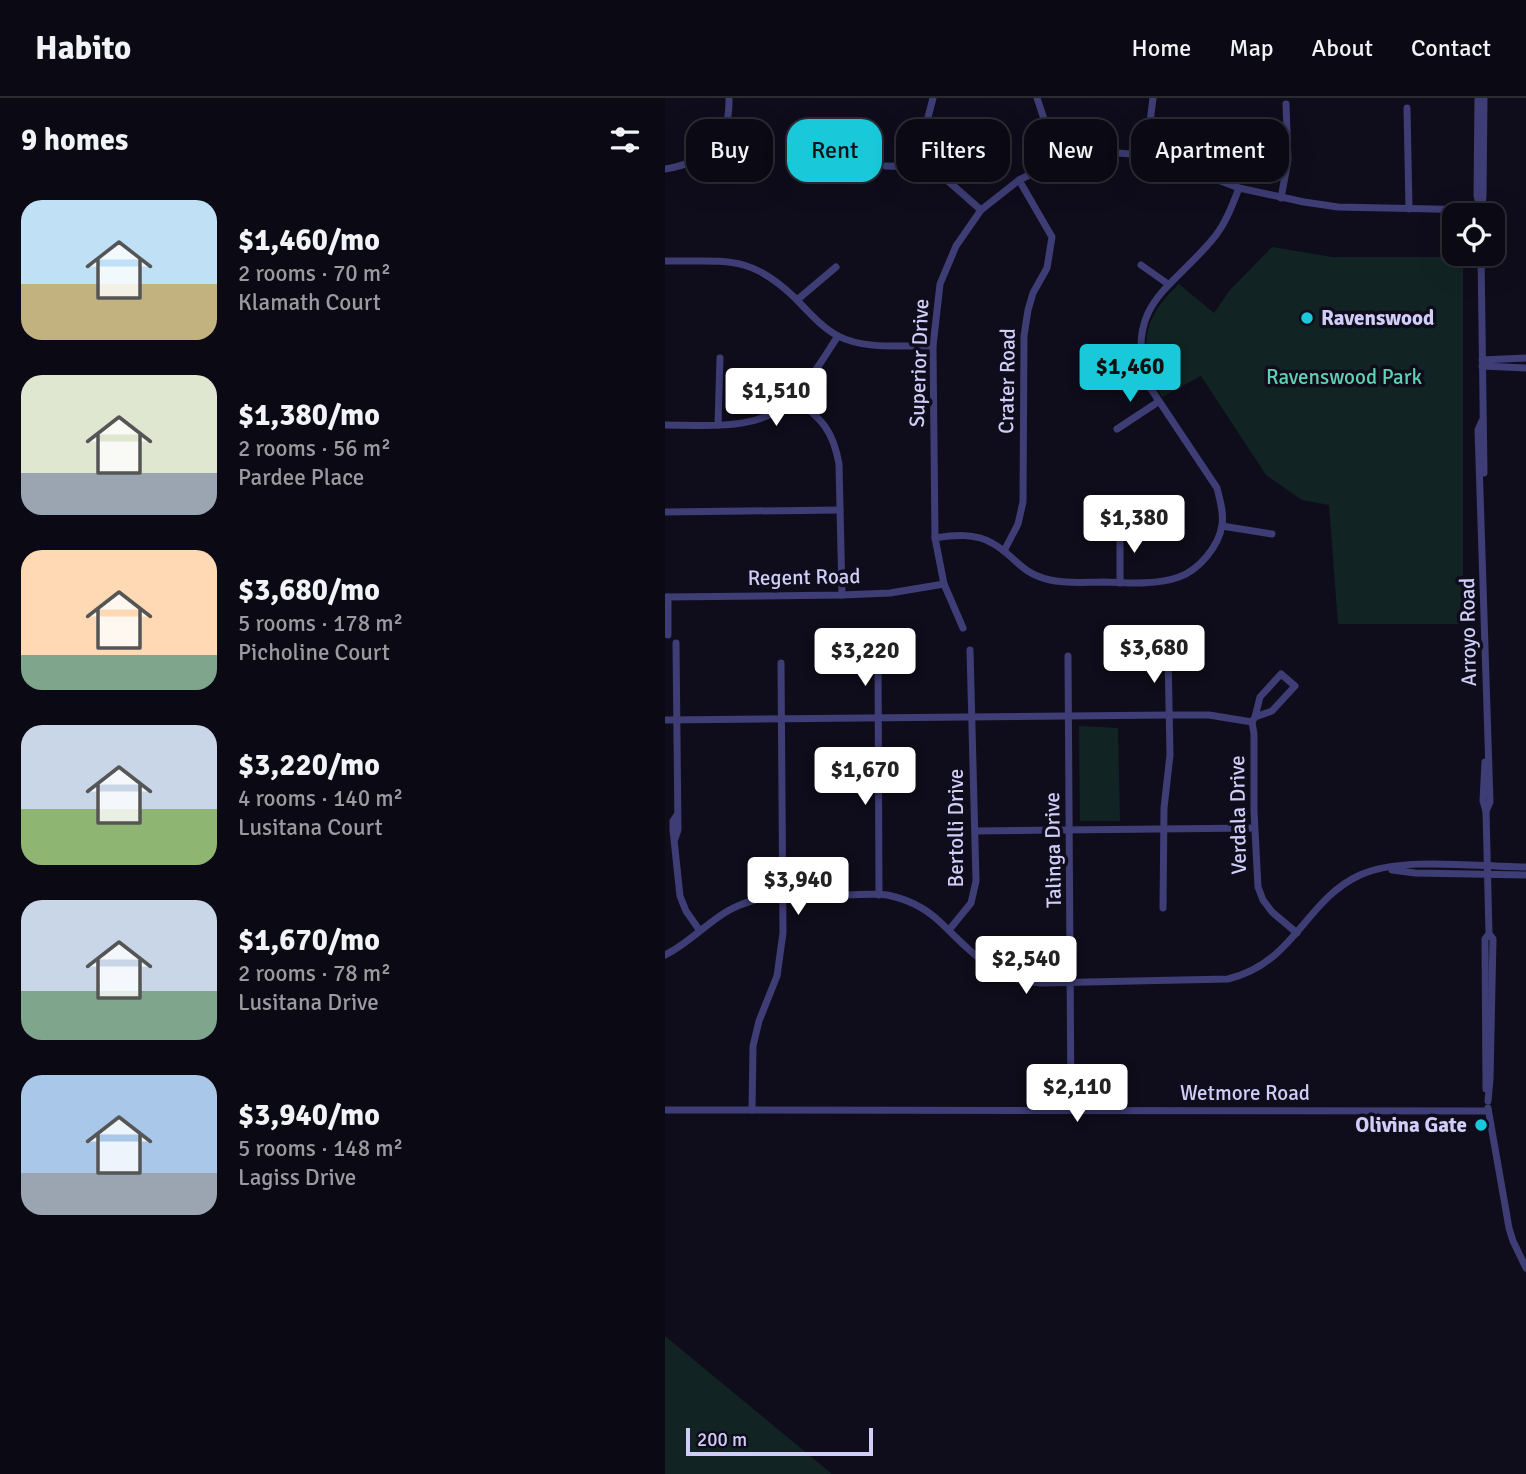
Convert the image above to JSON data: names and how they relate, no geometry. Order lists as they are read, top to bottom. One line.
{"streets":{"street":["Superior Drive","Crater Road","Regent Road","Arroyo Road","Verdala Drive","Bertolli Drive","Talinga Drive","Wetmore Road"]},"crossings":[["Superior Drive","Crater Road"],["Superior Drive","Regent Road"],["Arroyo Road","Wetmore Road"],["Talinga Drive","Wetmore Road"]],"parks":["Ravenswood Park"],"places":["Ravenswood","Olivina Gate"],"scale_bar":"200 m","page":{"header":"Habito","nav":["Home","Map","About","Contact"],"heading":"9 homes","chip":["Buy","Rent","Filters","New","Apartment"],"list":[{"name":"$1,460/mo","note":"2 rooms · 70 m² · Klamath Court"},{"name":"$1,380/mo","note":"2 rooms · 56 m² · Pardee Place"},{"name":"$3,680/mo","note":"5 rooms · 178 m² · Picholine Court"},{"name":"$3,220/mo","note":"4 rooms · 140 m² · Lusitana Court"},{"name":"$1,670/mo","note":"2 rooms · 78 m² · Lusitana Drive"},{"name":"$3,940/mo","note":"5 rooms · 148 m² · Lagiss Drive"}],"price":["$1,460","$1,510","$1,380","$3,680","$3,220","$1,670","$3,940","$2,540","$2,110"],"scale":"200 m"}}
